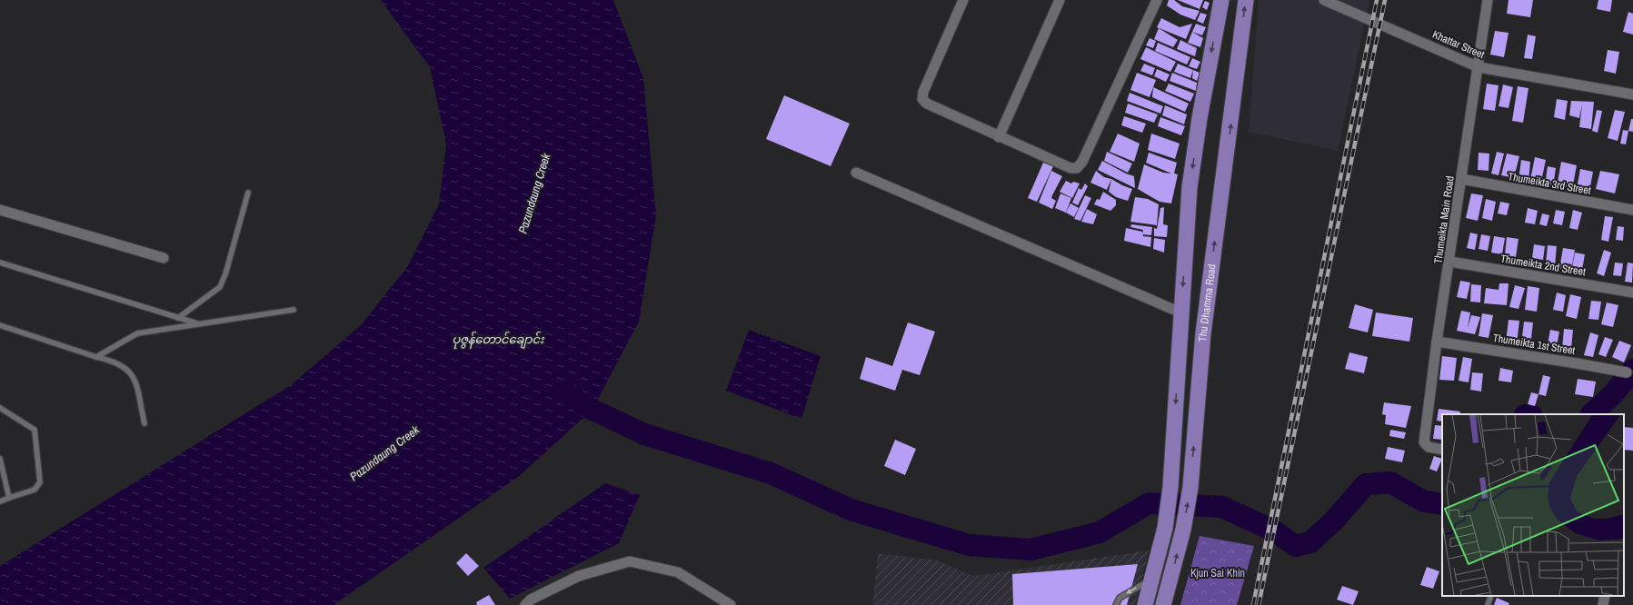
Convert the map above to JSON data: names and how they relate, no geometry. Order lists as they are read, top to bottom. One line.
{"streets":{"main road":["Thu Dhamma Road"],"street":["Khattar Street","Thumeikta 3rd Street","Thumeikta Main Road","Thumeikta 2nd Street","Thumeikta 1st Street"]},"crossings":[["Khattar Street","Thumeikta Main Road"],["Thumeikta 3rd Street","Thumeikta Main Road"],["Thumeikta Main Road","Thumeikta 2nd Street"],["Thumeikta Main Road","Thumeikta 1st Street"]],"water":["Pazundaung Creek","ပုဇွန်တောင်ချောင်း"],"parks":["Kjun Sai Khin"]}
